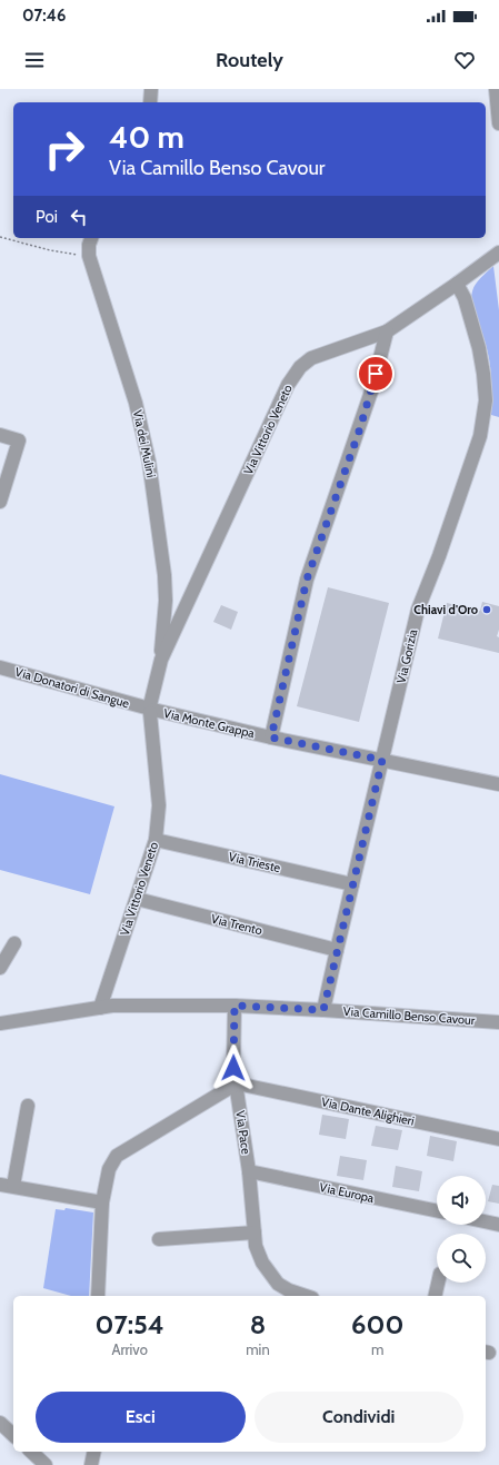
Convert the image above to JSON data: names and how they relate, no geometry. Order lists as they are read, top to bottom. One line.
{"streets":{"street":["Via Vittorio Veneto","Via dei Mulini","Via Gorizia","Via Donatori di Sangue","Via Monte Grappa","Via Trieste","Via Trento","Via Camillo Benso Cavour","Via Dante Alighieri","Via Pace","Via Europa"]},"crossings":[["Via Vittorio Veneto","Via dei Mulini"],["Via Vittorio Veneto","Via Gorizia"],["Via Vittorio Veneto","Via Donatori di Sangue"],["Via Vittorio Veneto","Via Monte Grappa"],["Via Vittorio Veneto","Via Trieste"],["Via Vittorio Veneto","Via Trento"],["Via Vittorio Veneto","Via Camillo Benso Cavour"],["Via Gorizia","Via Monte Grappa"],["Via Gorizia","Via Trieste"],["Via Gorizia","Via Trento"],["Via Gorizia","Via Camillo Benso Cavour"],["Via Donatori di Sangue","Via Monte Grappa"],["Via Camillo Benso Cavour","Via Pace"],["Via Dante Alighieri","Via Pace"],["Via Pace","Via Europa"]],"places":["Chiavi d'Oro"],"page":{"status":"07:46","header":"Routely","turn":["40 m","Via Camillo Benso Cavour"],"then":"Poi","eta":["07:54","Arrivo","8","min","600","m"],"buttons":["Esci","Condividi"]}}
